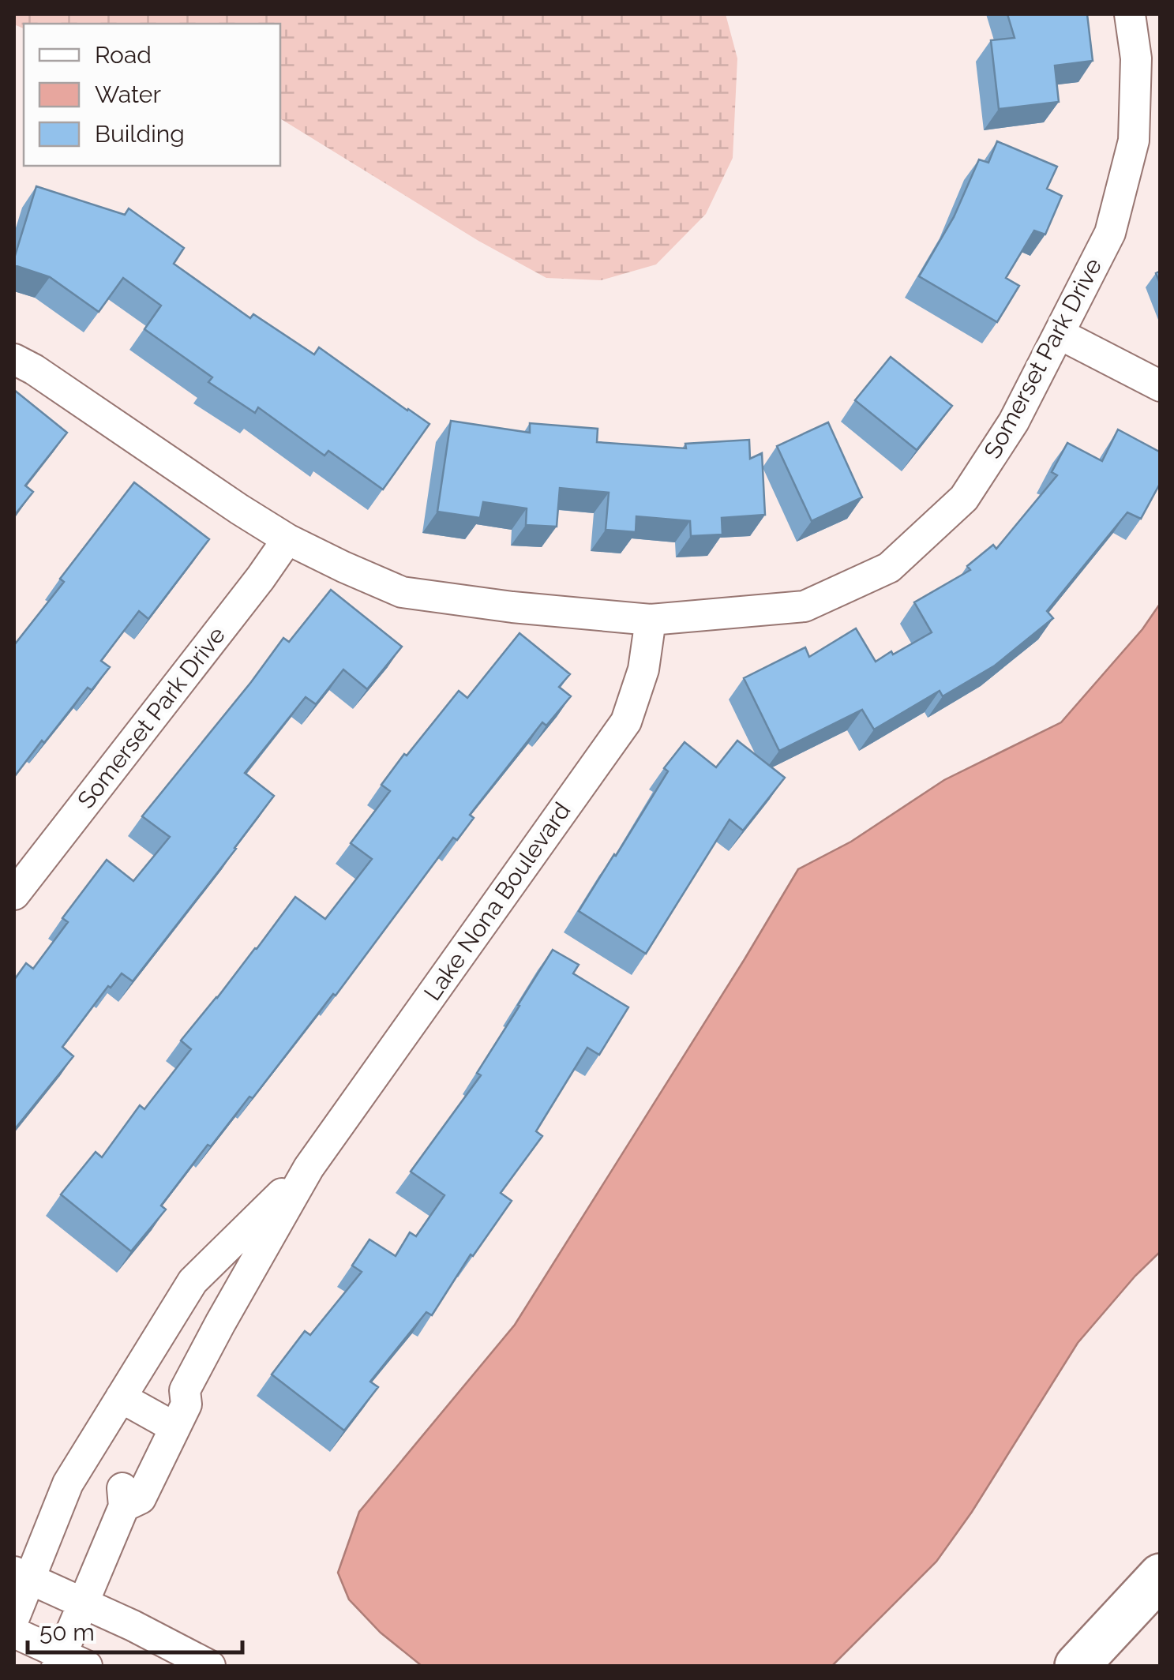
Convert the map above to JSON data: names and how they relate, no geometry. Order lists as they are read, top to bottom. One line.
{"streets":{"street":["Somerset Park Drive","Lake Nona Boulevard"]},"crossings":[["Somerset Park Drive","Lake Nona Boulevard"]],"legend":["Road","Water","Building"],"scale_bar":"50 m"}
